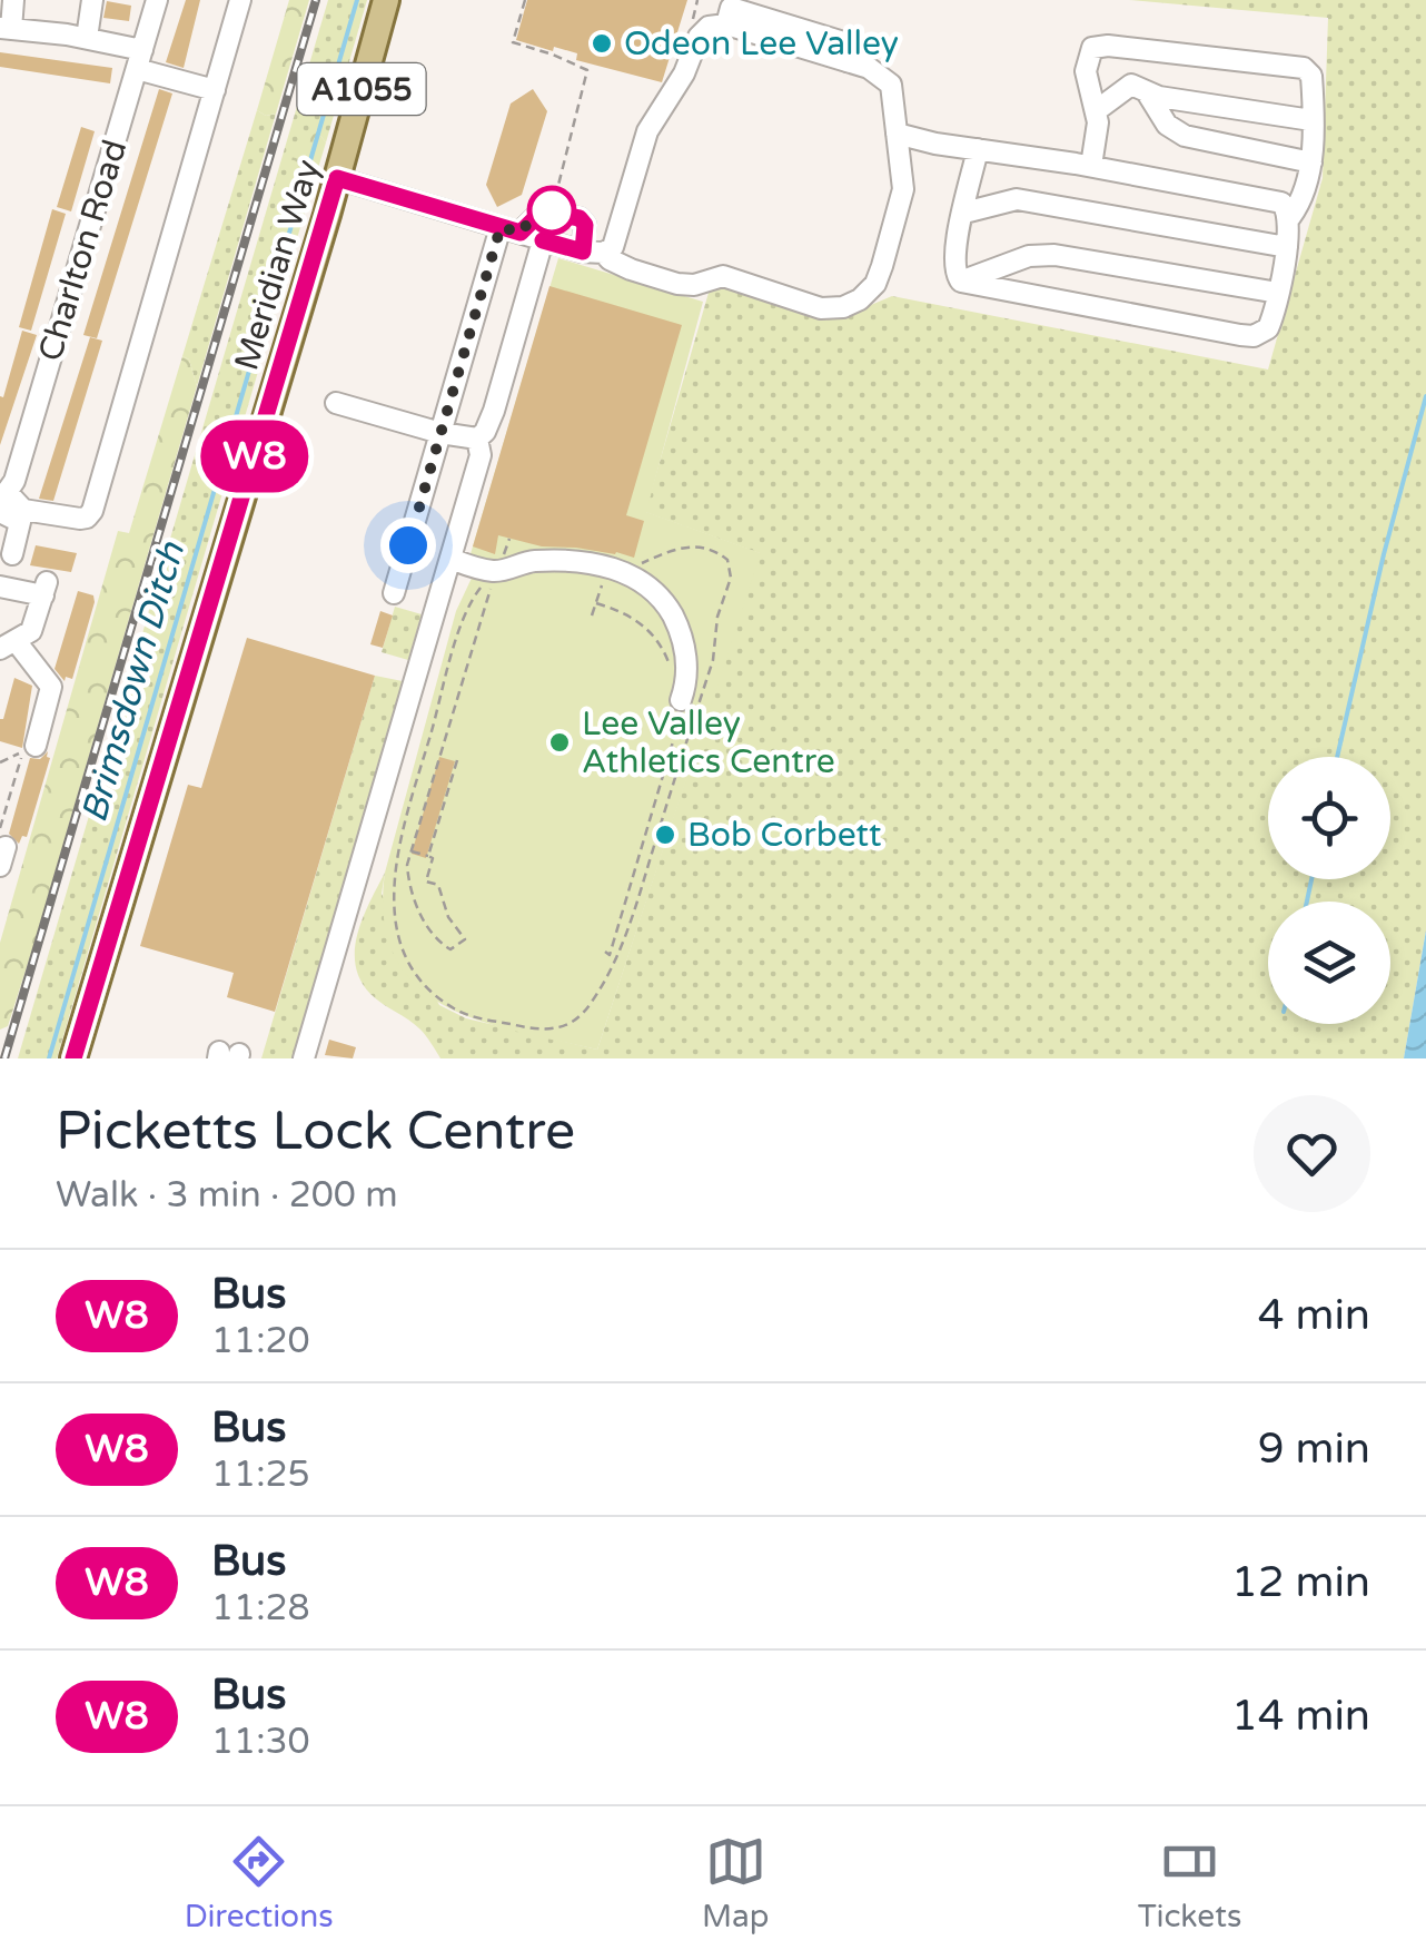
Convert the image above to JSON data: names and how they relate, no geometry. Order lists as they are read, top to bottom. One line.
{"streets":{"main road":["A1055","Meridian Way"],"street":["Charlton Road"]},"water":["Brimsdown Ditch"],"places":["Odeon Lee Valley","Lee Valley Athletics Centre","Bob Corbett"],"lines":["bus line W8"],"page":{"on_map":"W8","heading":["Picketts Lock Centre","Walk · 3 min · 200 m"],"list":[{"mark":"W8","name":"Bus","note":"11:20","value":"4 min"},{"mark":"W8","name":"Bus","note":"11:25","value":"9 min"},{"mark":"W8","name":"Bus","note":"11:28","value":"12 min"},{"mark":"W8","name":"Bus","note":"11:30","value":"14 min"}],"tabs":["Directions","Map","Tickets"]}}
